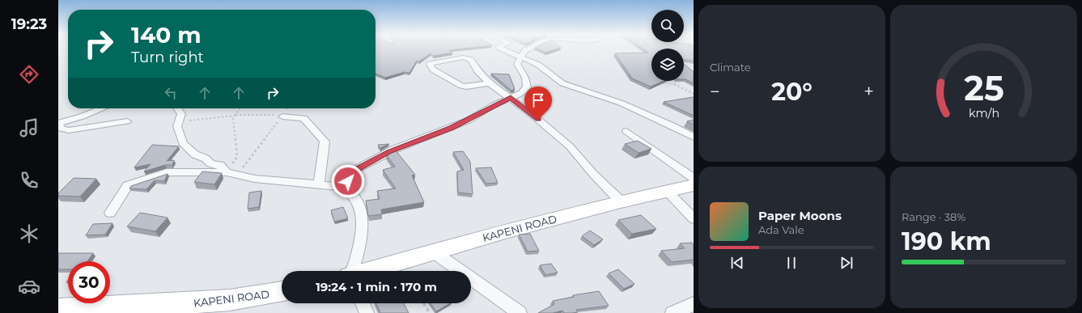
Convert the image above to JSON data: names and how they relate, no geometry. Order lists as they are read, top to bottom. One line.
{"streets":{"main road":["KAPENI ROAD"]},"page":{"tabs":"19:23","tile":["Climate",["Range · 38%","190 km"]],"turn":["140 m","Turn right"],"heat":["−","20°","+"],"song":["Paper Moons","Ada Vale"],"limit":"30","trip":"19:24 · 1 min · 170 m","gauge":["25","km/h"]}}
